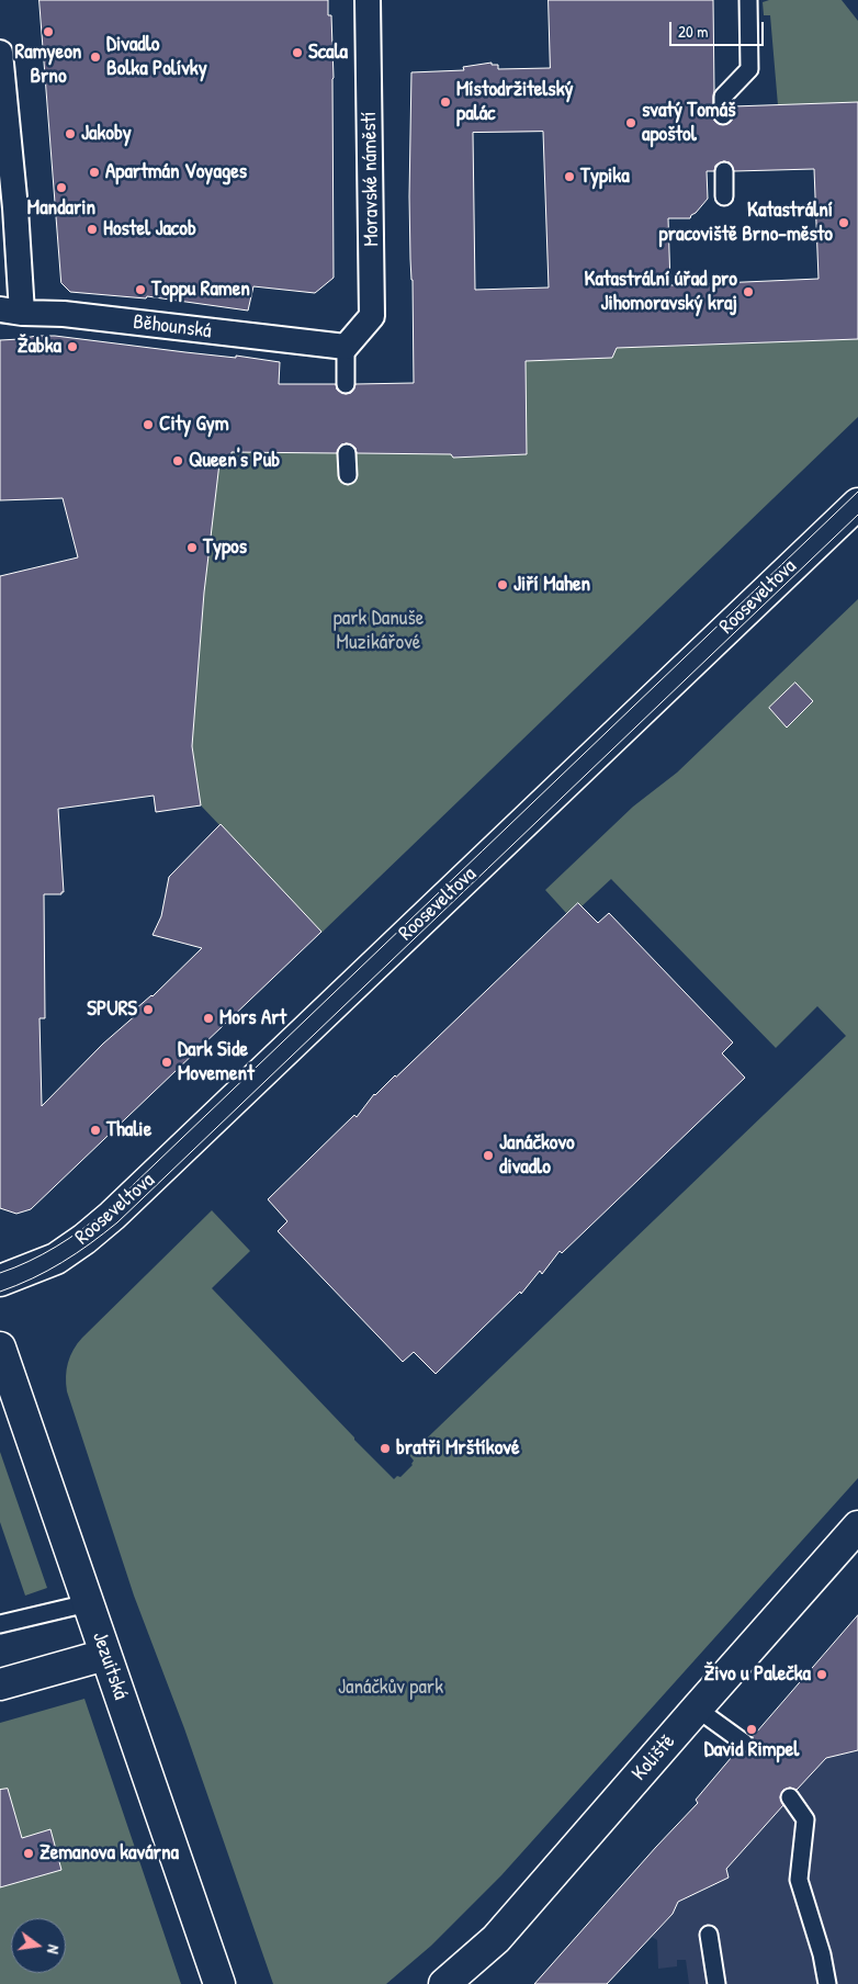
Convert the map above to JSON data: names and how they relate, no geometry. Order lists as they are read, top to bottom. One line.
{"streets":{"street":["Moravské náměstí","Běhounská","Rooseveltova","Jezuitská","Koliště"]},"crossings":[["Moravské náměstí","Běhounská"]],"parks":["park Danuše Muzikářové","Janáčkův park"],"places":["Ramyeon Brno","Scala","Divadlo Bolka Polívky","Místodržitelský palác","svatý Tomáš apoštol","Jakoby","Apartmán Voyages","Typika","Mandarin","Katastrální pracoviště Brno-město","Hostel Jacob","Toppu Ramen","Katastrální úřad pro Jihomoravský kraj","Žabka","City Gym","Queen's Pub","Typos","Jiří Mahen","SPURS","Mors Art","Dark Side Movement","Thalie","Janáčkovo divadlo","bratři Mrštíkové","Živo u Palečka","David Rimpel","Zemanova kavárna"],"scale_bar":"20 m","north":"right"}
